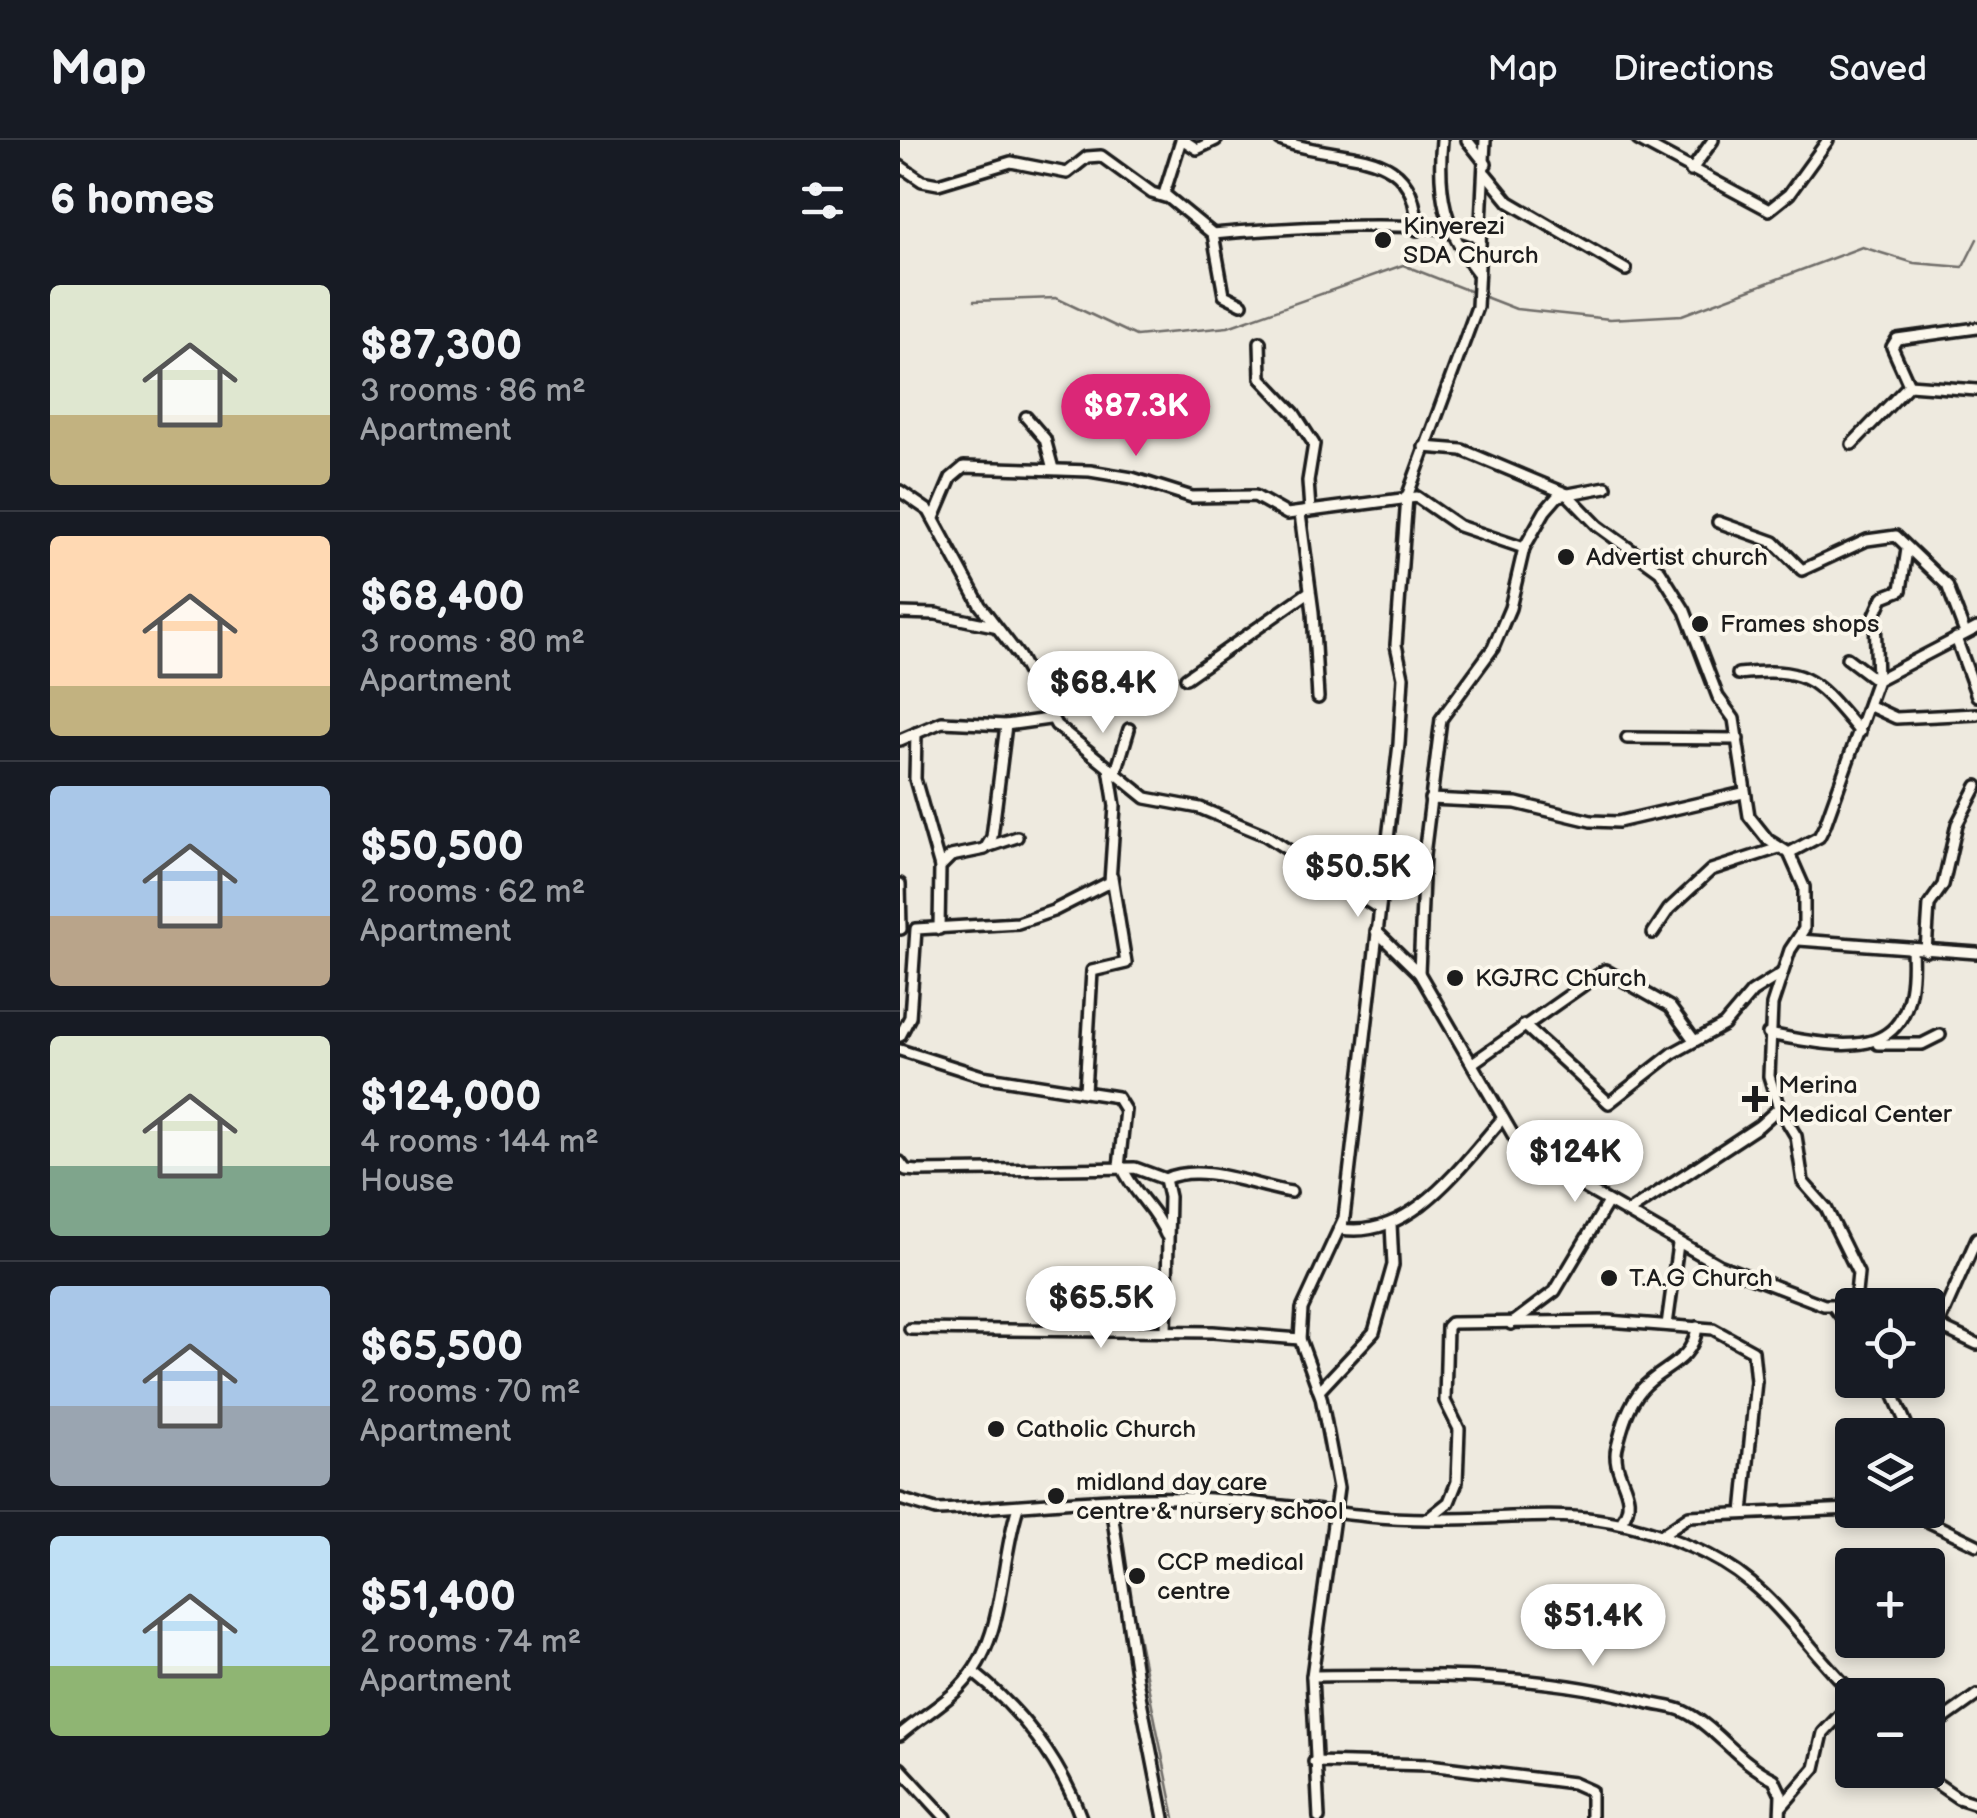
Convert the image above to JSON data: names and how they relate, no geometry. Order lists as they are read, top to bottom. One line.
{"places":{"other":["Kinyerezi SDA Church","Advertist church","Frames shops","KGJRC Church","T.A.G Church","Catholic Church","midland day care centre & nursery school","CCP medical centre"],"health":["Merina Medical Center"]},"page":{"header":"Map","nav":["Map","Directions","Saved"],"heading":"6 homes","list":[{"name":"$87,300","note":"3 rooms · 86 m² · Apartment"},{"name":"$68,400","note":"3 rooms · 80 m² · Apartment"},{"name":"$50,500","note":"2 rooms · 62 m² · Apartment"},{"name":"$124,000","note":"4 rooms · 144 m² · House"},{"name":"$65,500","note":"2 rooms · 70 m² · Apartment"},{"name":"$51,400","note":"2 rooms · 74 m² · Apartment"}],"price":["$87.3K","$68.4K","$50.5K","$124K","$65.5K","$51.4K"],"map_buttons":["+","−"]}}
